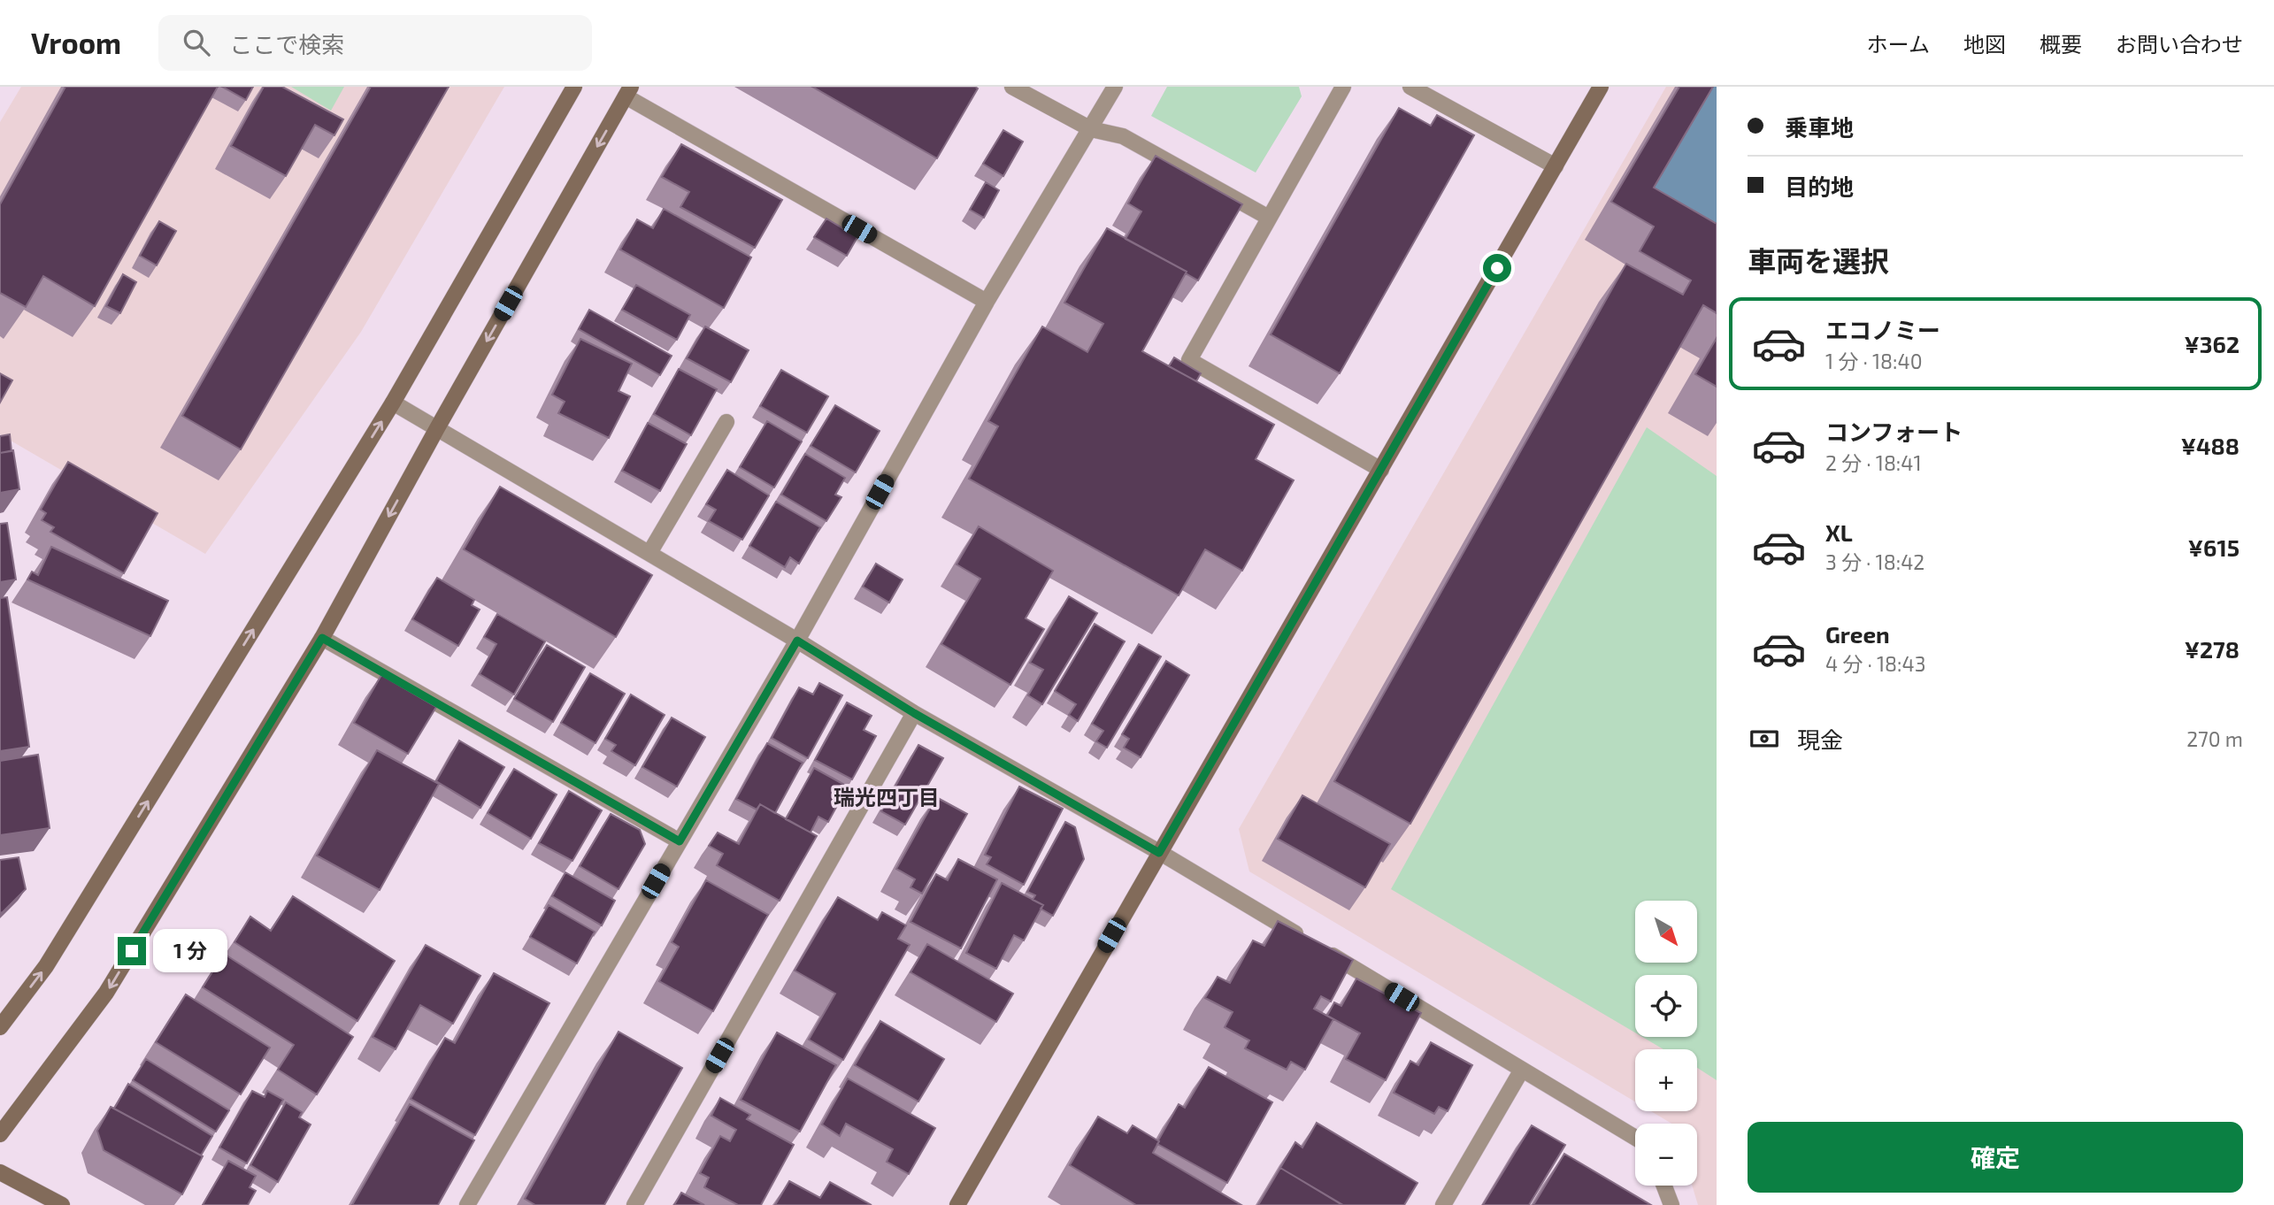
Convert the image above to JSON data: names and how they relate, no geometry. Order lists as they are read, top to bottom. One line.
{"districts":["瑞光四丁目"],"north":"bottom right","page":{"header":"Vroom","search":"ここで検索","nav":["ホーム","地図","概要","お問い合わせ"],"banner":["乗車地","目的地"],"heading":"車両を選択","list":[{"name":"エコノミー","note":"1 分 · 18:40","value":"¥362"},{"name":"コンフォート","note":"2 分 · 18:41","value":"¥488"},{"name":"XL","note":"3 分 · 18:42","value":"¥615"},{"name":"Green","note":"4 分 · 18:43","value":"¥278"}],"pay":["現金","270 m"],"map_buttons":["+","−"],"bubble":"1 分","buttons":"確定"}}
